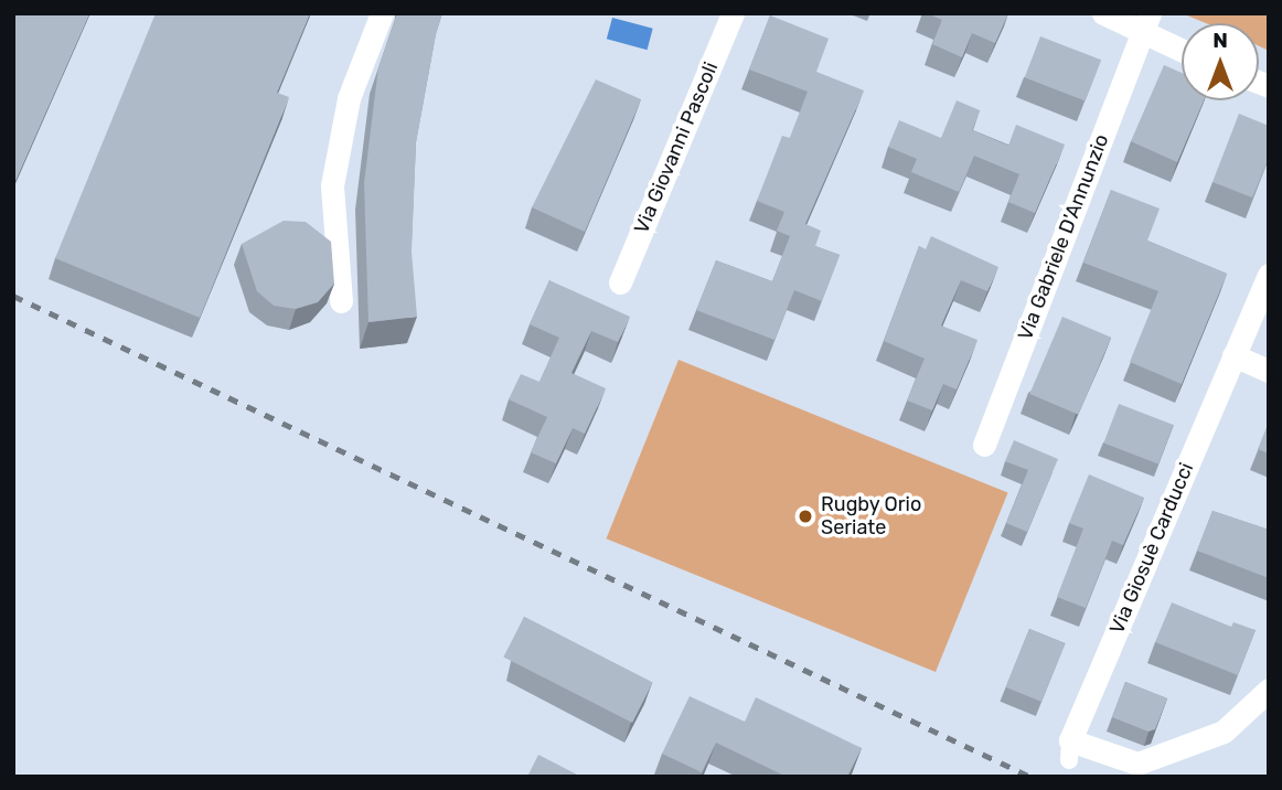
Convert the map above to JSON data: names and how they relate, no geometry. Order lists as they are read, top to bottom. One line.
{"streets":{"street":["Via Giovanni Pascoli","Via Gabriele D'Annunzio","Via Giosuè Carducci"]},"places":["Rugby Orio Seriate"],"north":"top"}
